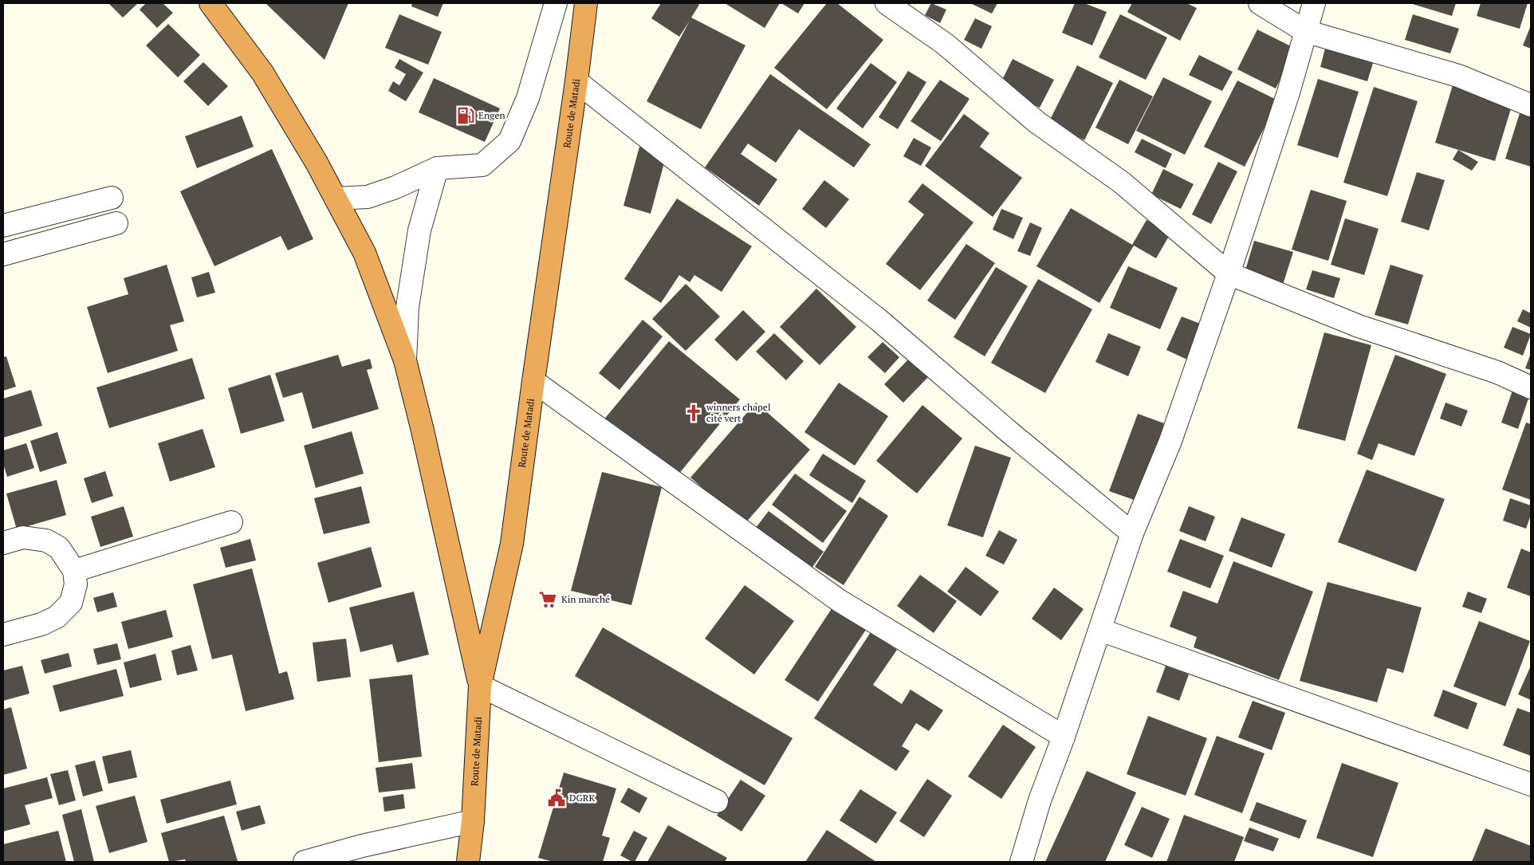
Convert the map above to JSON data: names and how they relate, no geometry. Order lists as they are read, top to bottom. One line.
{"streets":{"highway":["Route de Matadi"]},"places":{"fuel station":["Engen"],"church":["winners chapel cité vert"],"supermarket":["Kin marché"],"public building":["DGRK"]}}
